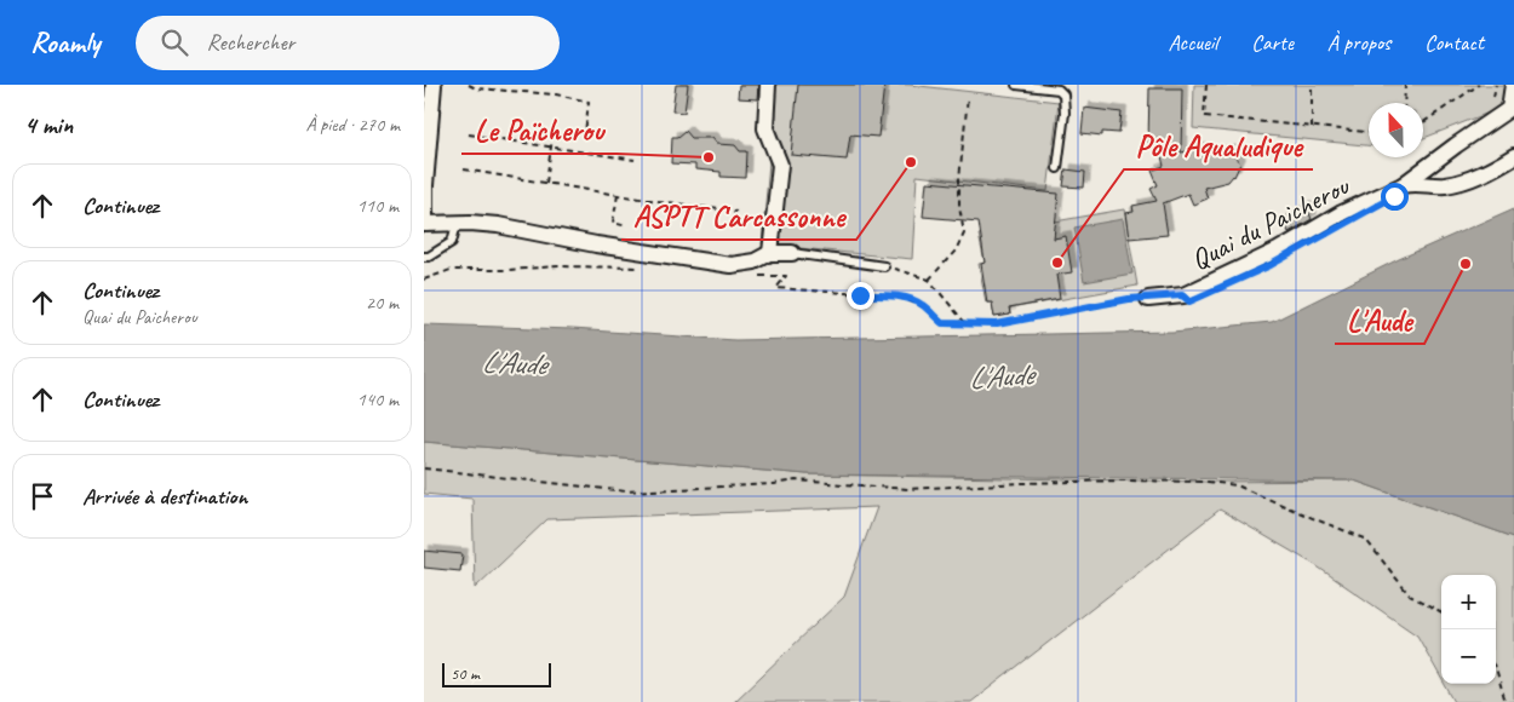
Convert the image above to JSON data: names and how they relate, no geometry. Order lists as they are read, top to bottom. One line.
{"streets":{"street":["Quai du Paicherou"]},"water":["L'Aude"],"places":["Le Païcherou","ASPTT Carcassonne","Pôle Aqualudique","L'Aude"],"scale_bar":"50 m","north":"top","page":{"header":"Roamly","search":"Rechercher","nav":["Accueil","Carte","À propos","Contact"],"heading":["4 min","À pied · 270 m"],"list":[["Continuez","110 m"],["Continuez","Quai du Paicherou","20 m"],["Continuez","140 m"],"Arrivée à destination"],"map_buttons":["+","−"],"scale":"50 m"}}
